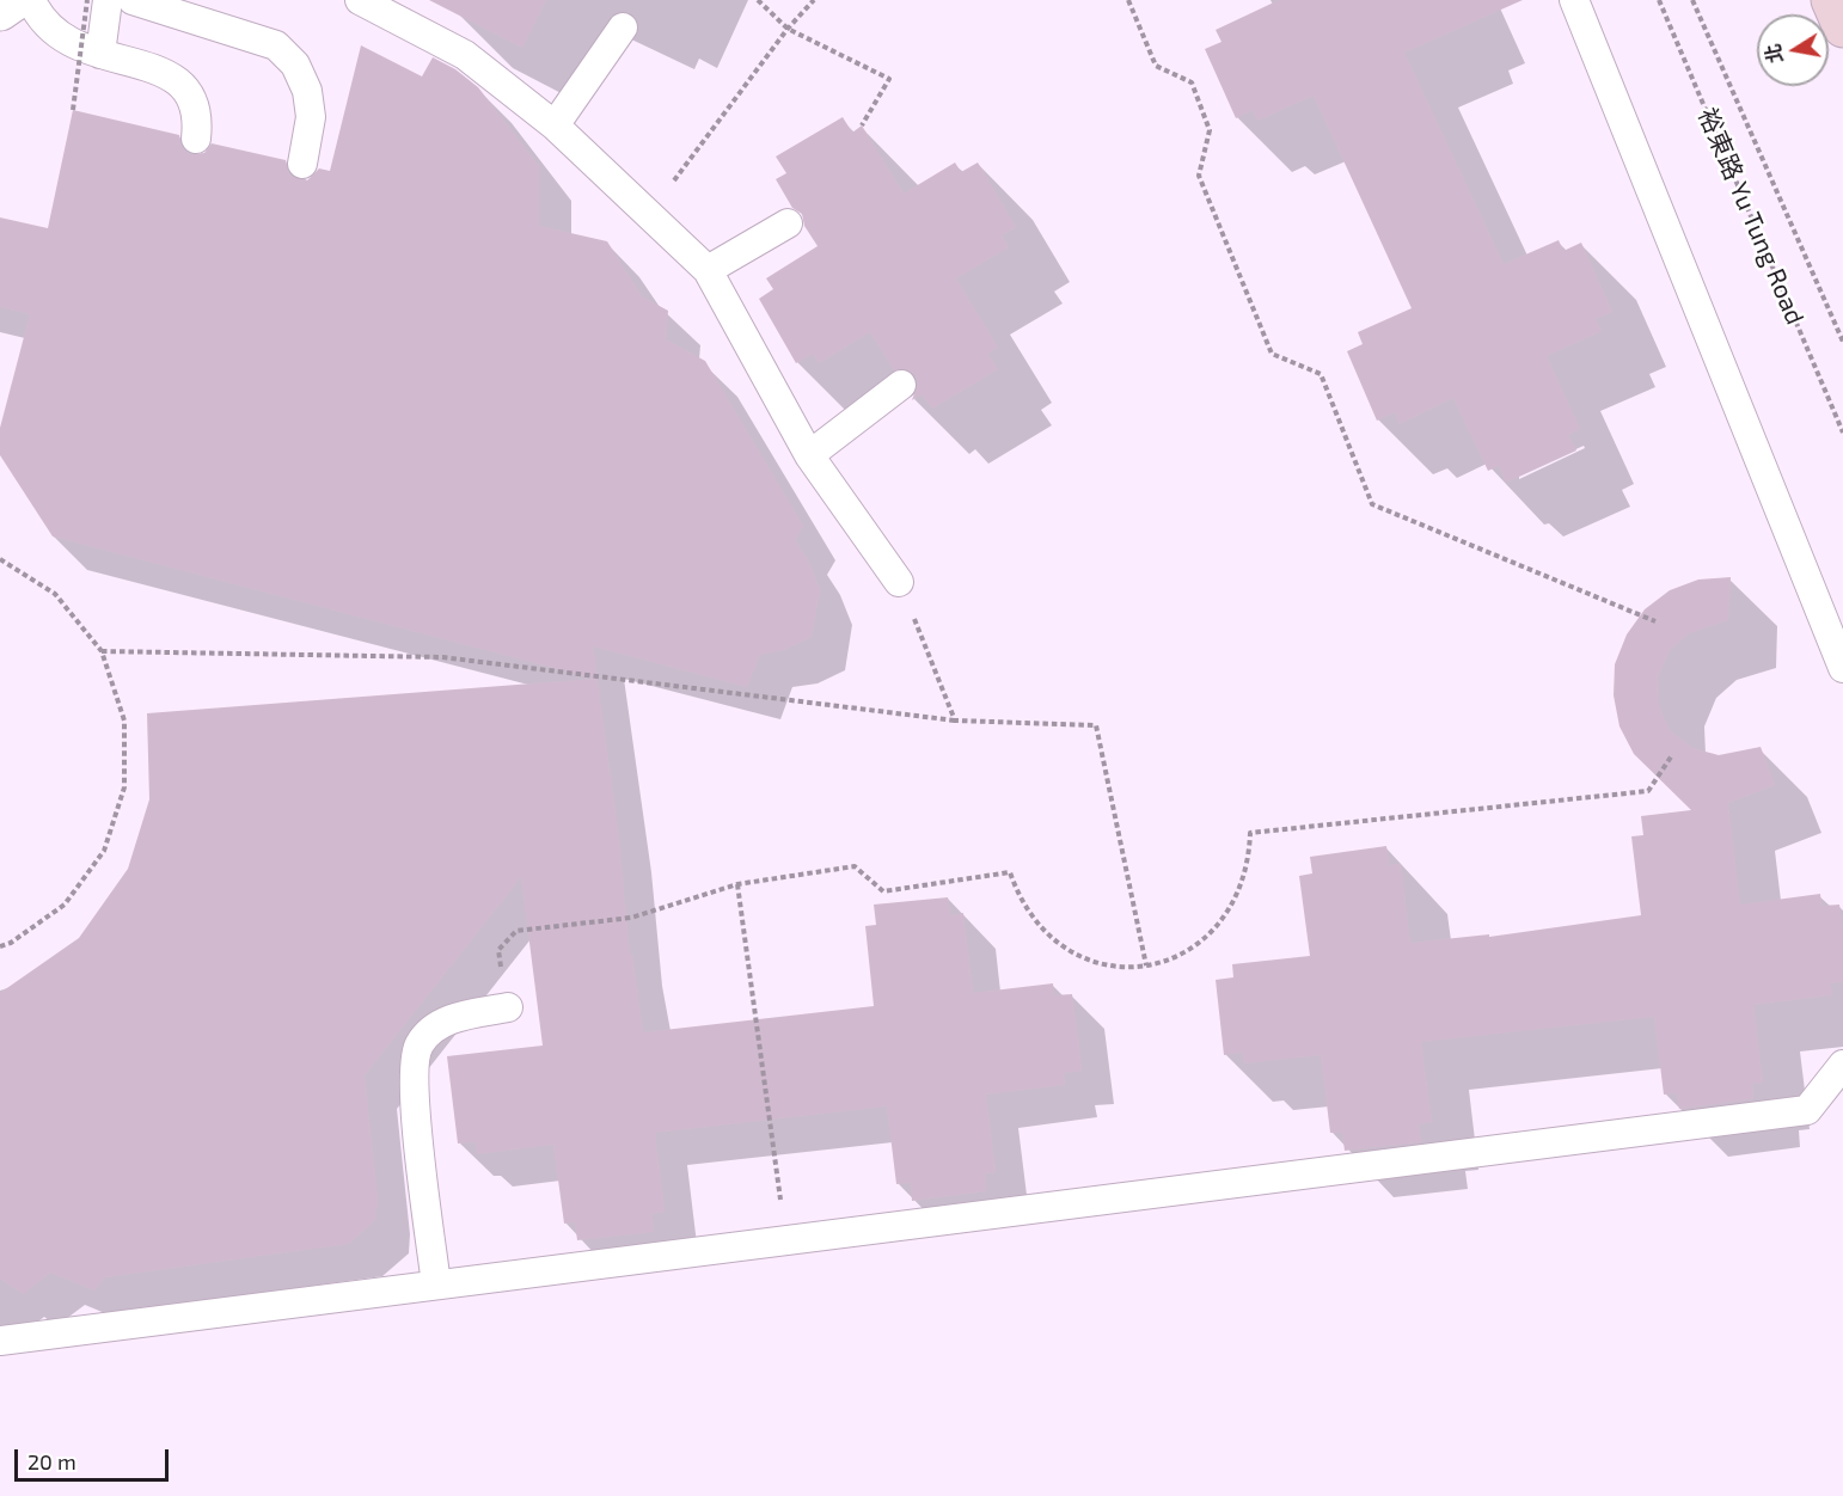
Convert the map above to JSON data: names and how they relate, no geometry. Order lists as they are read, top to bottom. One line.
{"streets":{"path":["裕東路 Yu Tung Road"]},"scale_bar":"20 m","north":"left"}
